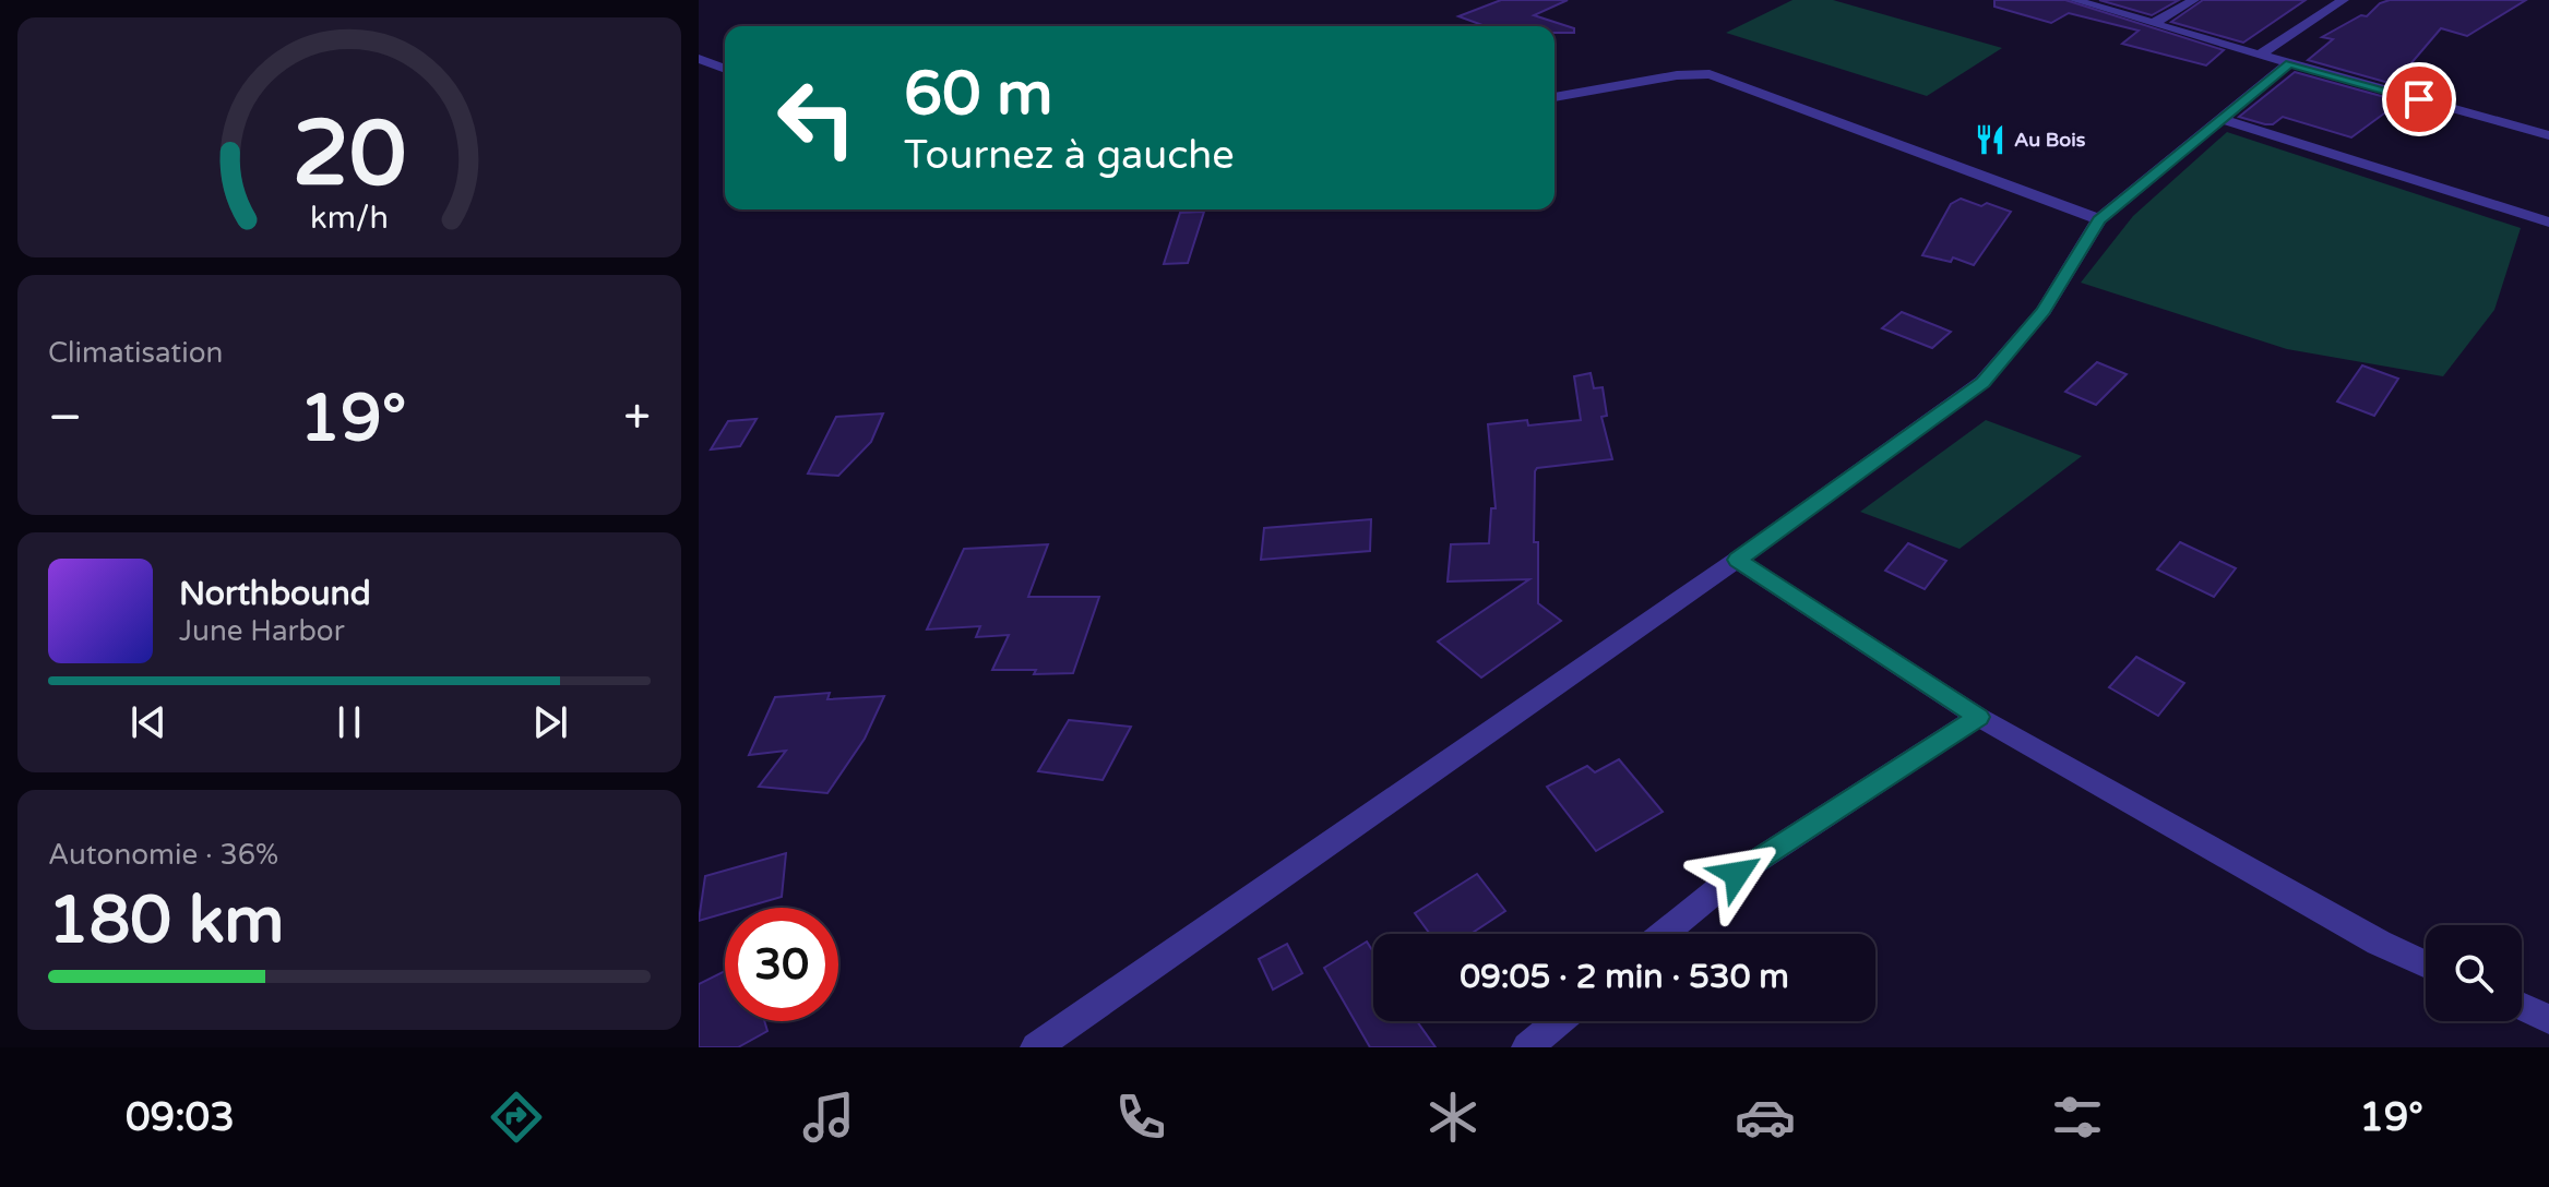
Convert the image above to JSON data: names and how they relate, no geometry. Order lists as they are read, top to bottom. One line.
{"places":{"restaurant":["Au Bois"]},"page":{"turn":["60 m","Tournez à gauche"],"tile":["Climatisation",["Autonomie · 36%","180 km"]],"heat":["−","19°","+"],"song":["Northbound","June Harbor"],"limit":"30","trip":"09:05 · 2 min · 530 m","tabs":["09:03","19°"],"gauge":["20","km/h"]}}
